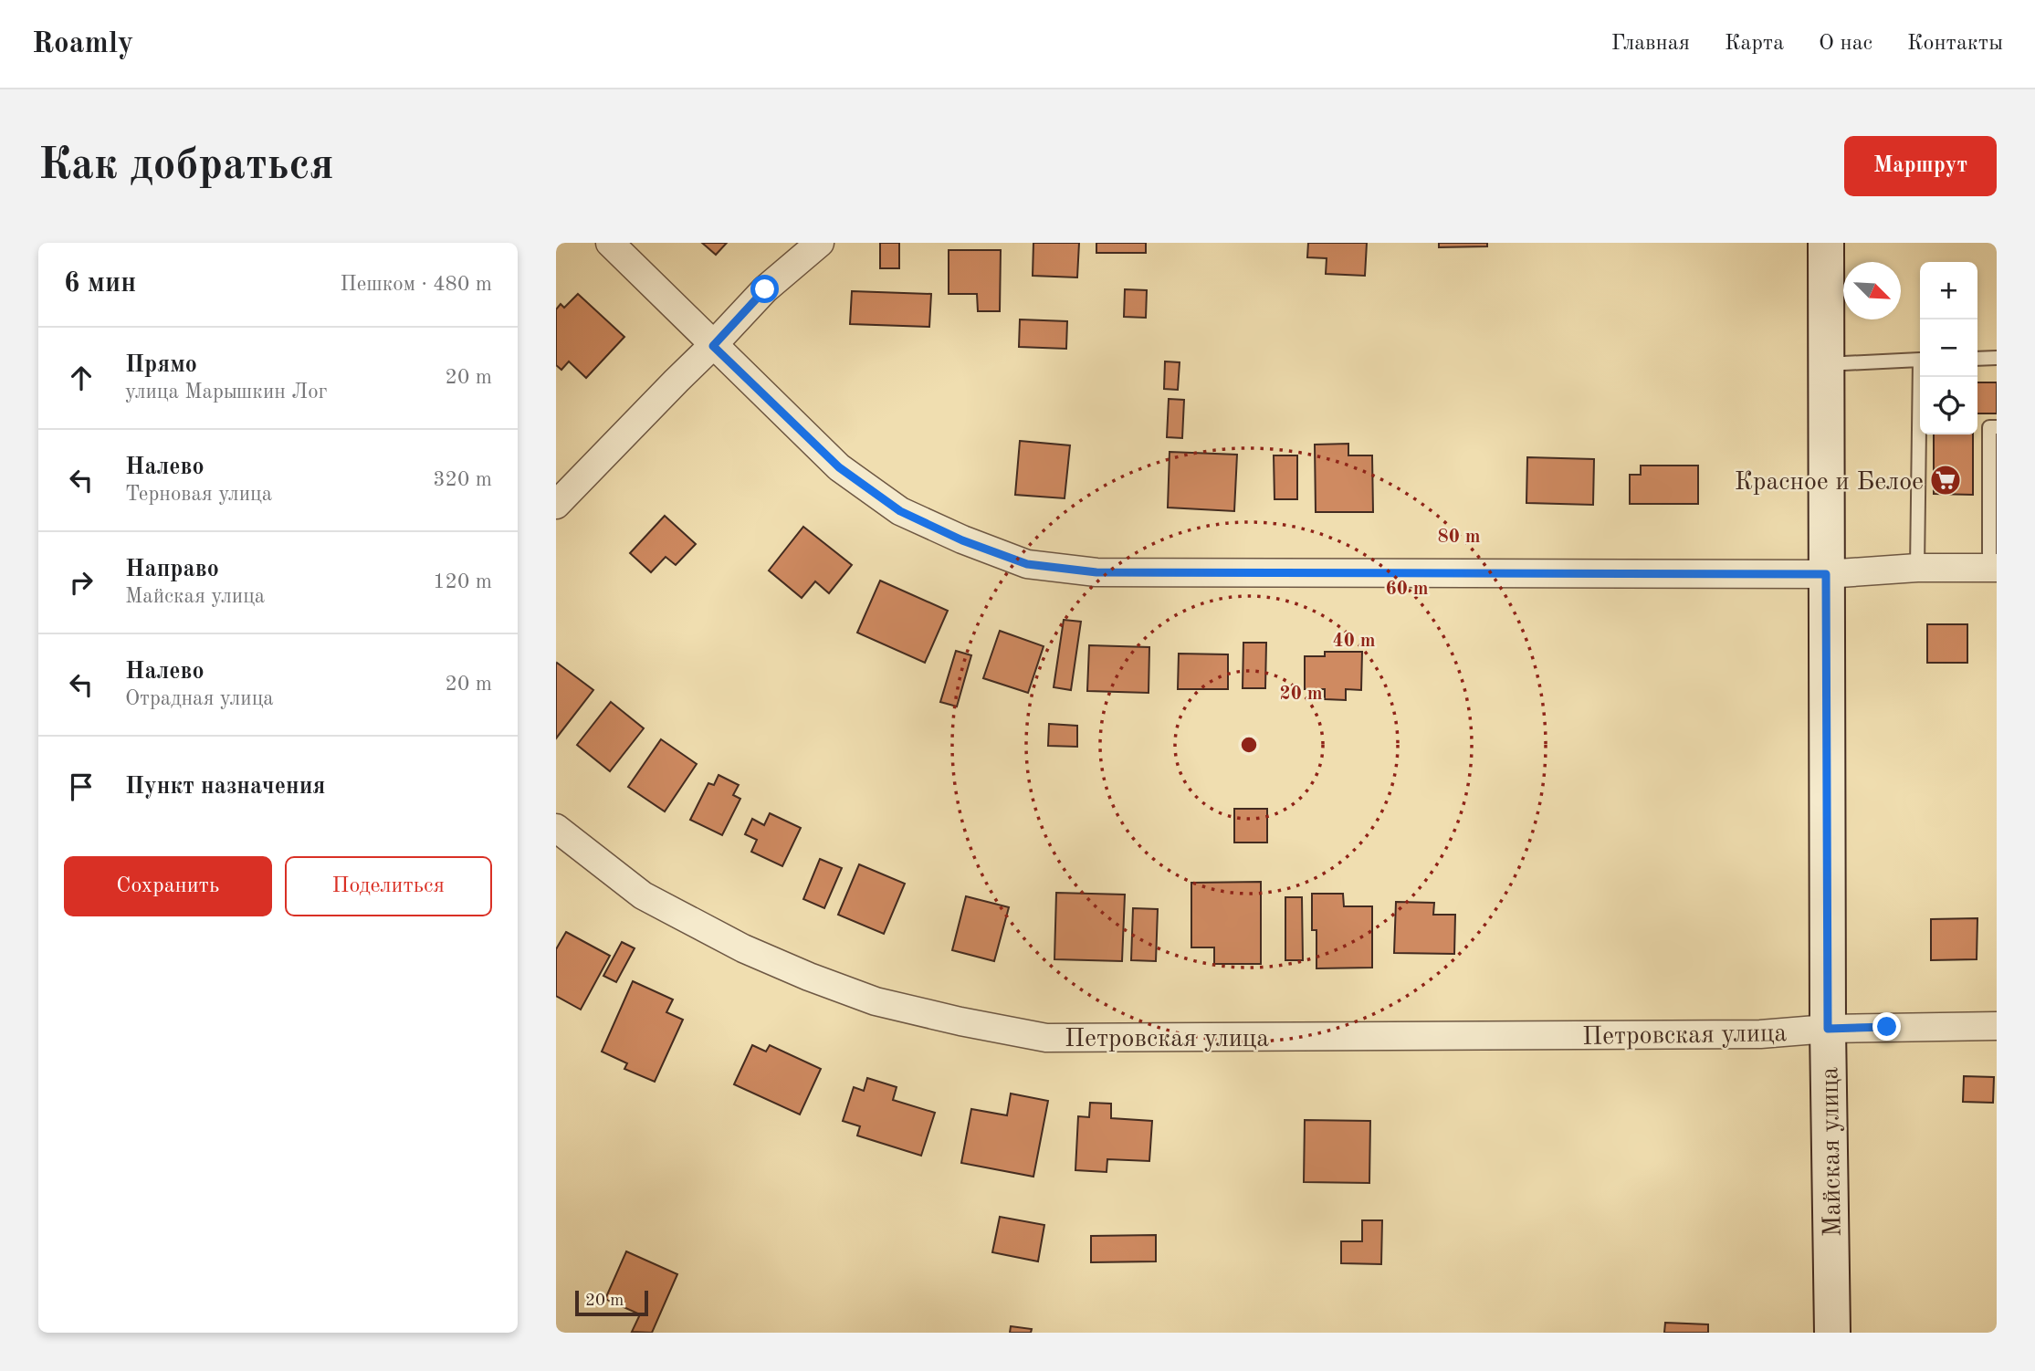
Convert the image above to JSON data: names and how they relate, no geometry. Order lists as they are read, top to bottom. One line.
{"streets":{"street":["Петровская улица","Майская улица"]},"crossings":[["Петровская улица","Майская улица"]],"places":{"supermarket":["Красное и Белое"]},"scale_bar":"20 m","north":"bottom right","page":{"header":"Roamly","nav":["Главная","Карта","О нас","Контакты"],"buttons":["Маршрут",["Сохранить","Поделиться"]],"title":"Как добраться","heading":["6 мин","Пешком · 480 m"],"map_buttons":["+","−"],"list":[["Прямо","улица Марышкин Лог","20 m"],["Налево","Терновая улица","320 m"],["Направо","Майская улица","120 m"],["Налево","Отрадная улица","20 m"],"Пункт назначения"],"scale":"20 m"},"rings":["80 m","60 m","40 m","20 m"]}
